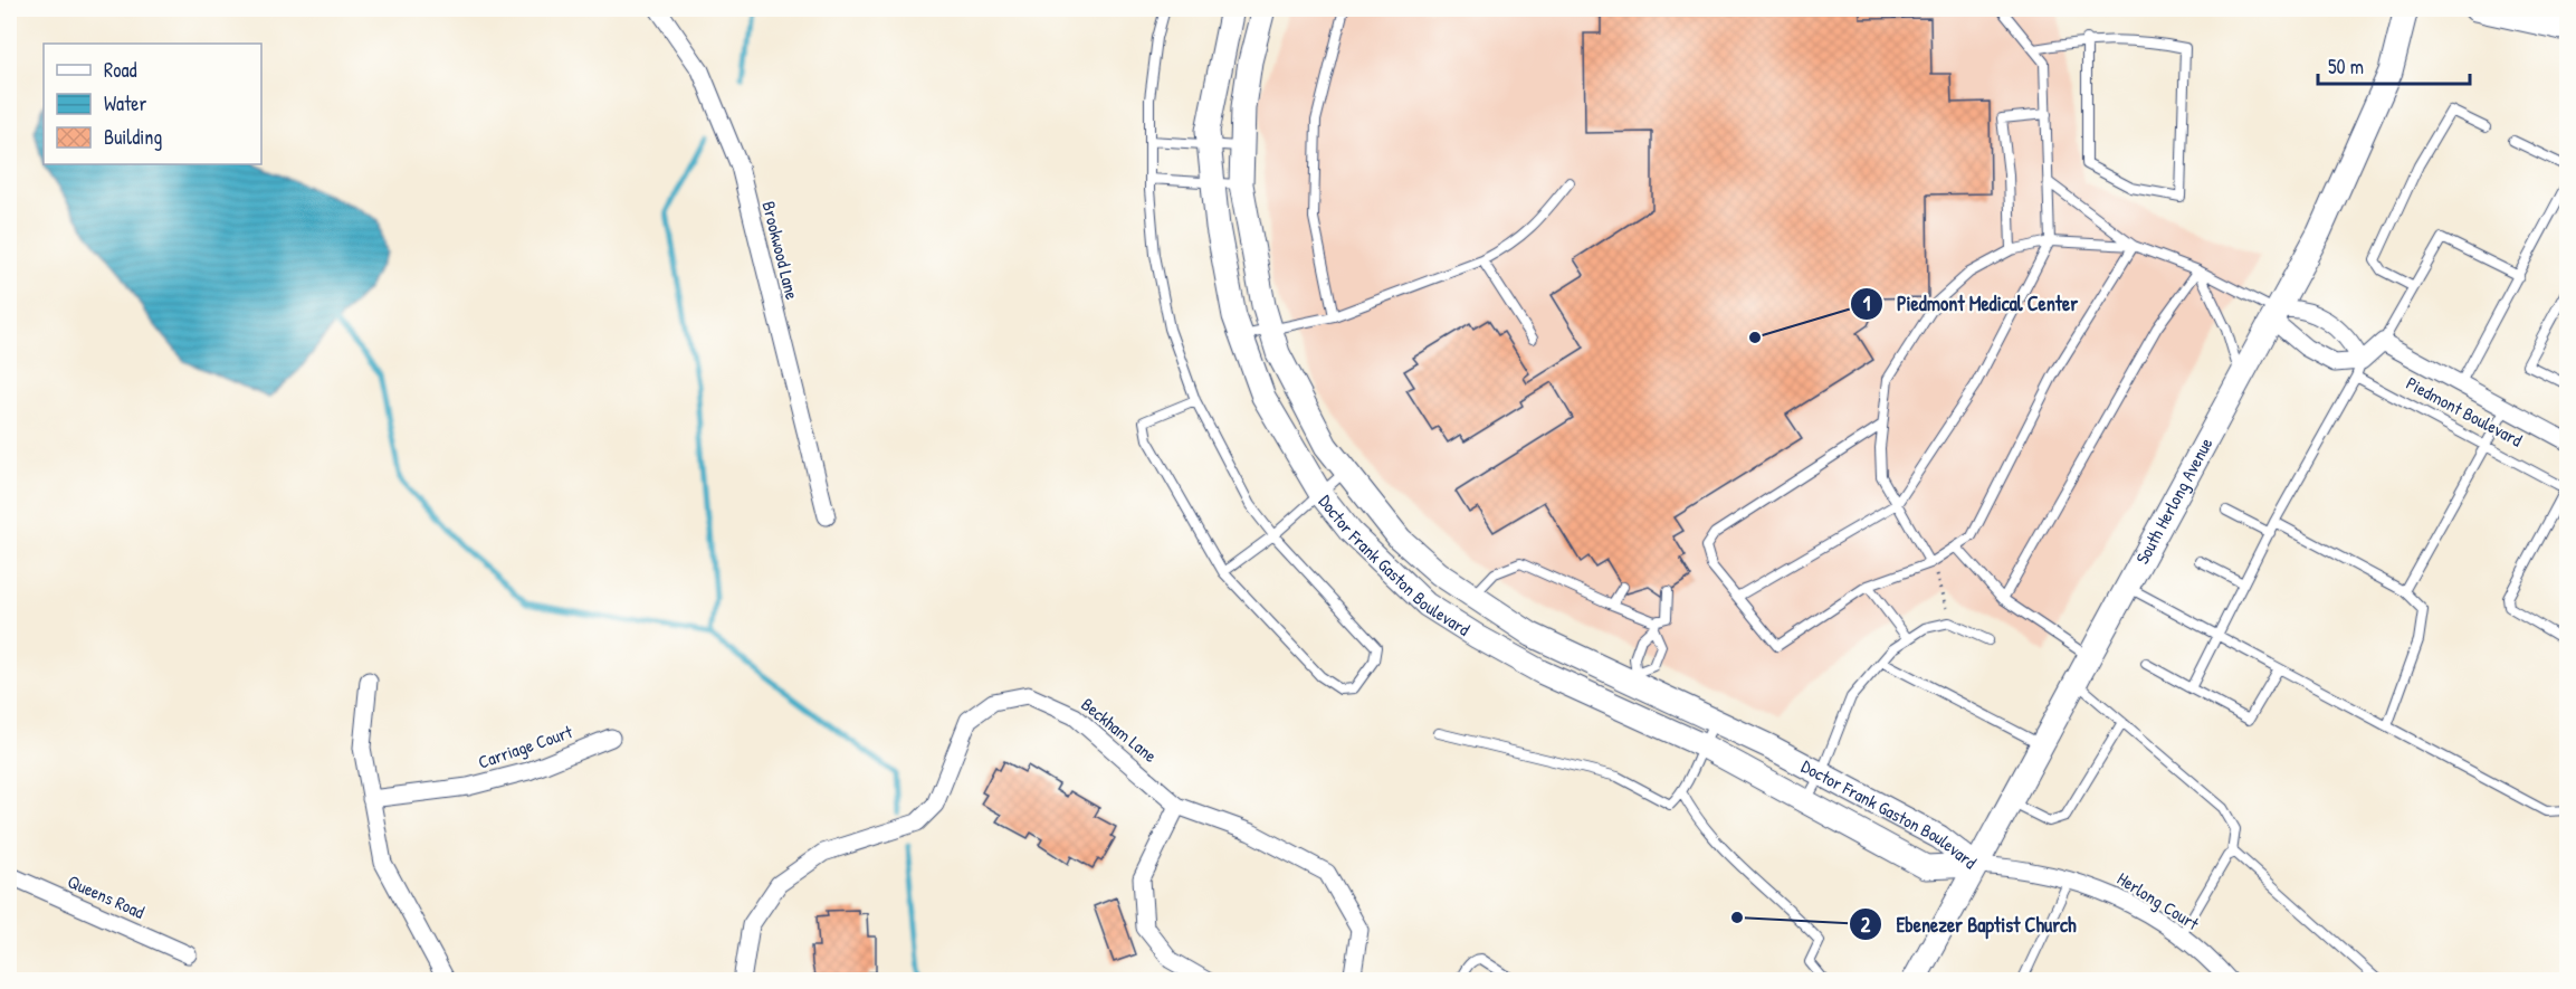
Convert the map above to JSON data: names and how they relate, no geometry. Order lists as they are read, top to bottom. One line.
{"streets":{"street":["Brookwood Lane","Piedmont Boulevard","South Herlong Avenue","Doctor Frank Gaston Boulevard","Beckham Lane","Carriage Court","Queens Road","Herlong Court"]},"crossings":[["Piedmont Boulevard","South Herlong Avenue"],["South Herlong Avenue","Doctor Frank Gaston Boulevard"],["South Herlong Avenue","Herlong Court"],["Doctor Frank Gaston Boulevard","Herlong Court"]],"places":["Piedmont Medical Center","Ebenezer Baptist Church"],"legend":["Road","Water","Building"],"scale_bar":"50 m"}
